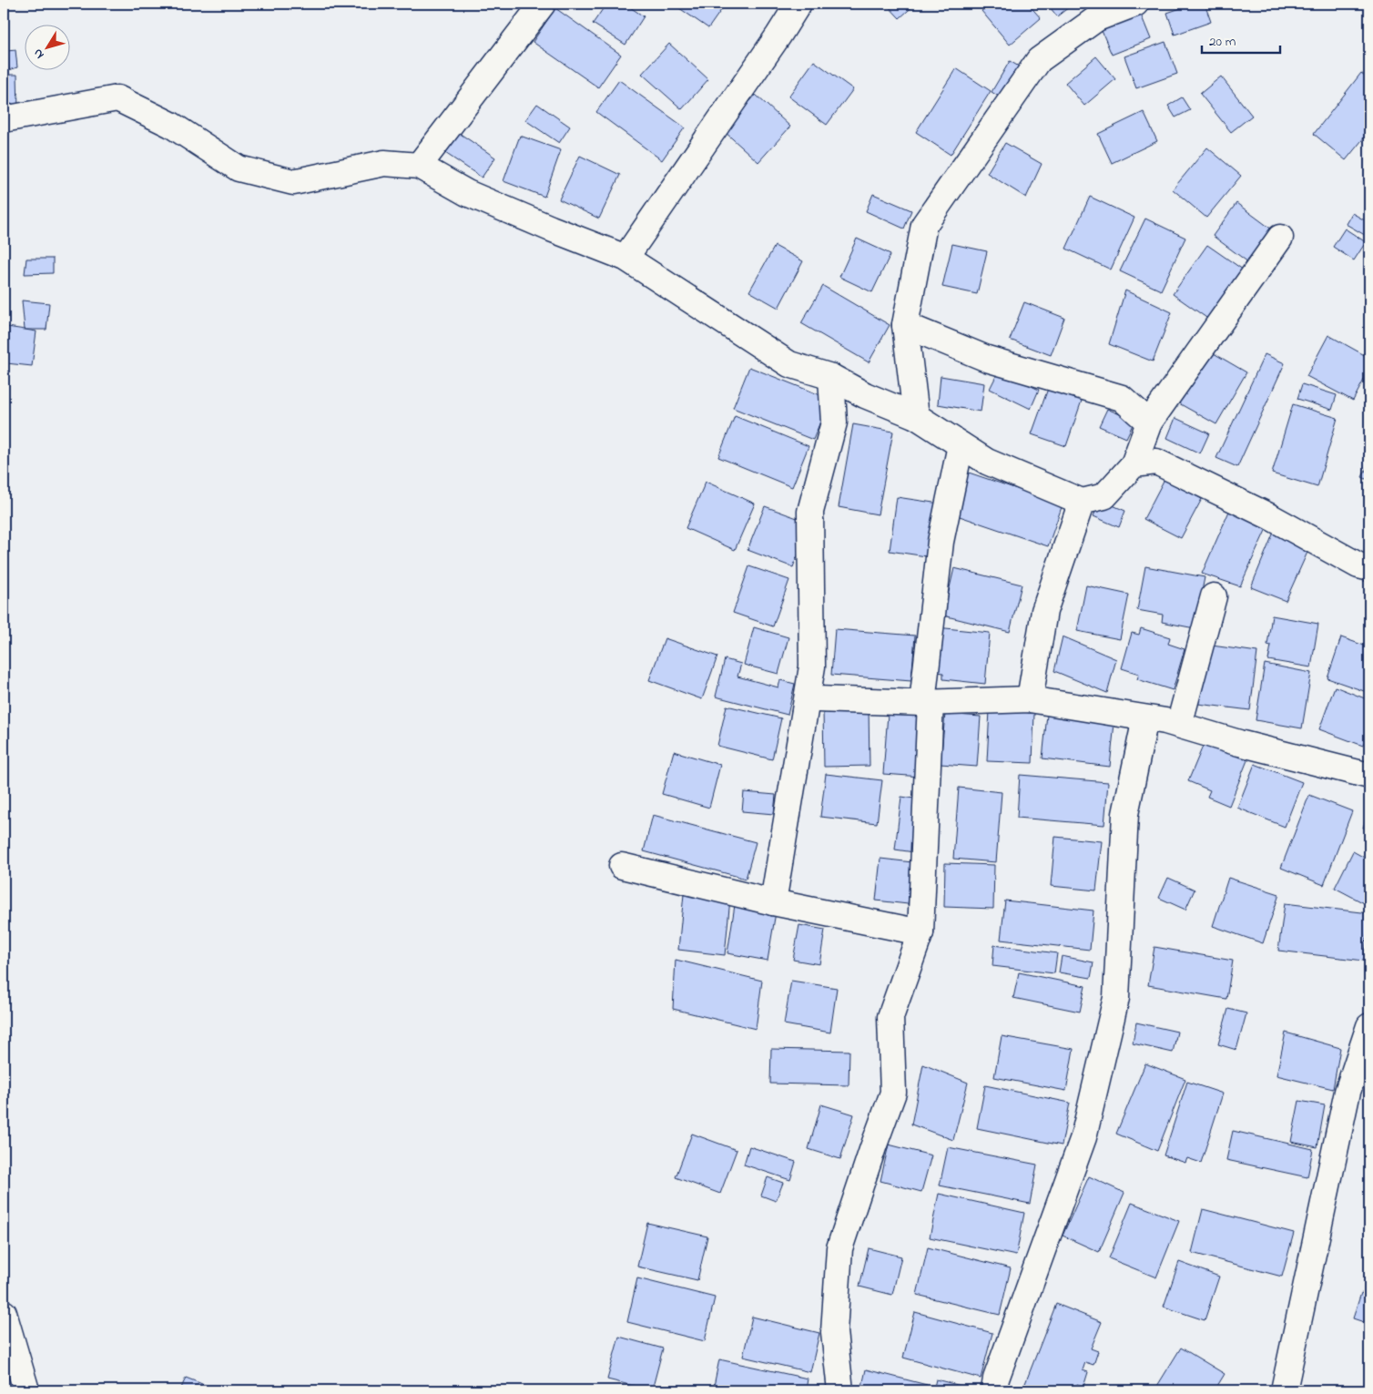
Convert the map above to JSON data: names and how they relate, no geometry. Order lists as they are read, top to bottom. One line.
{"scale_bar":"20 m","north":"bottom left"}
